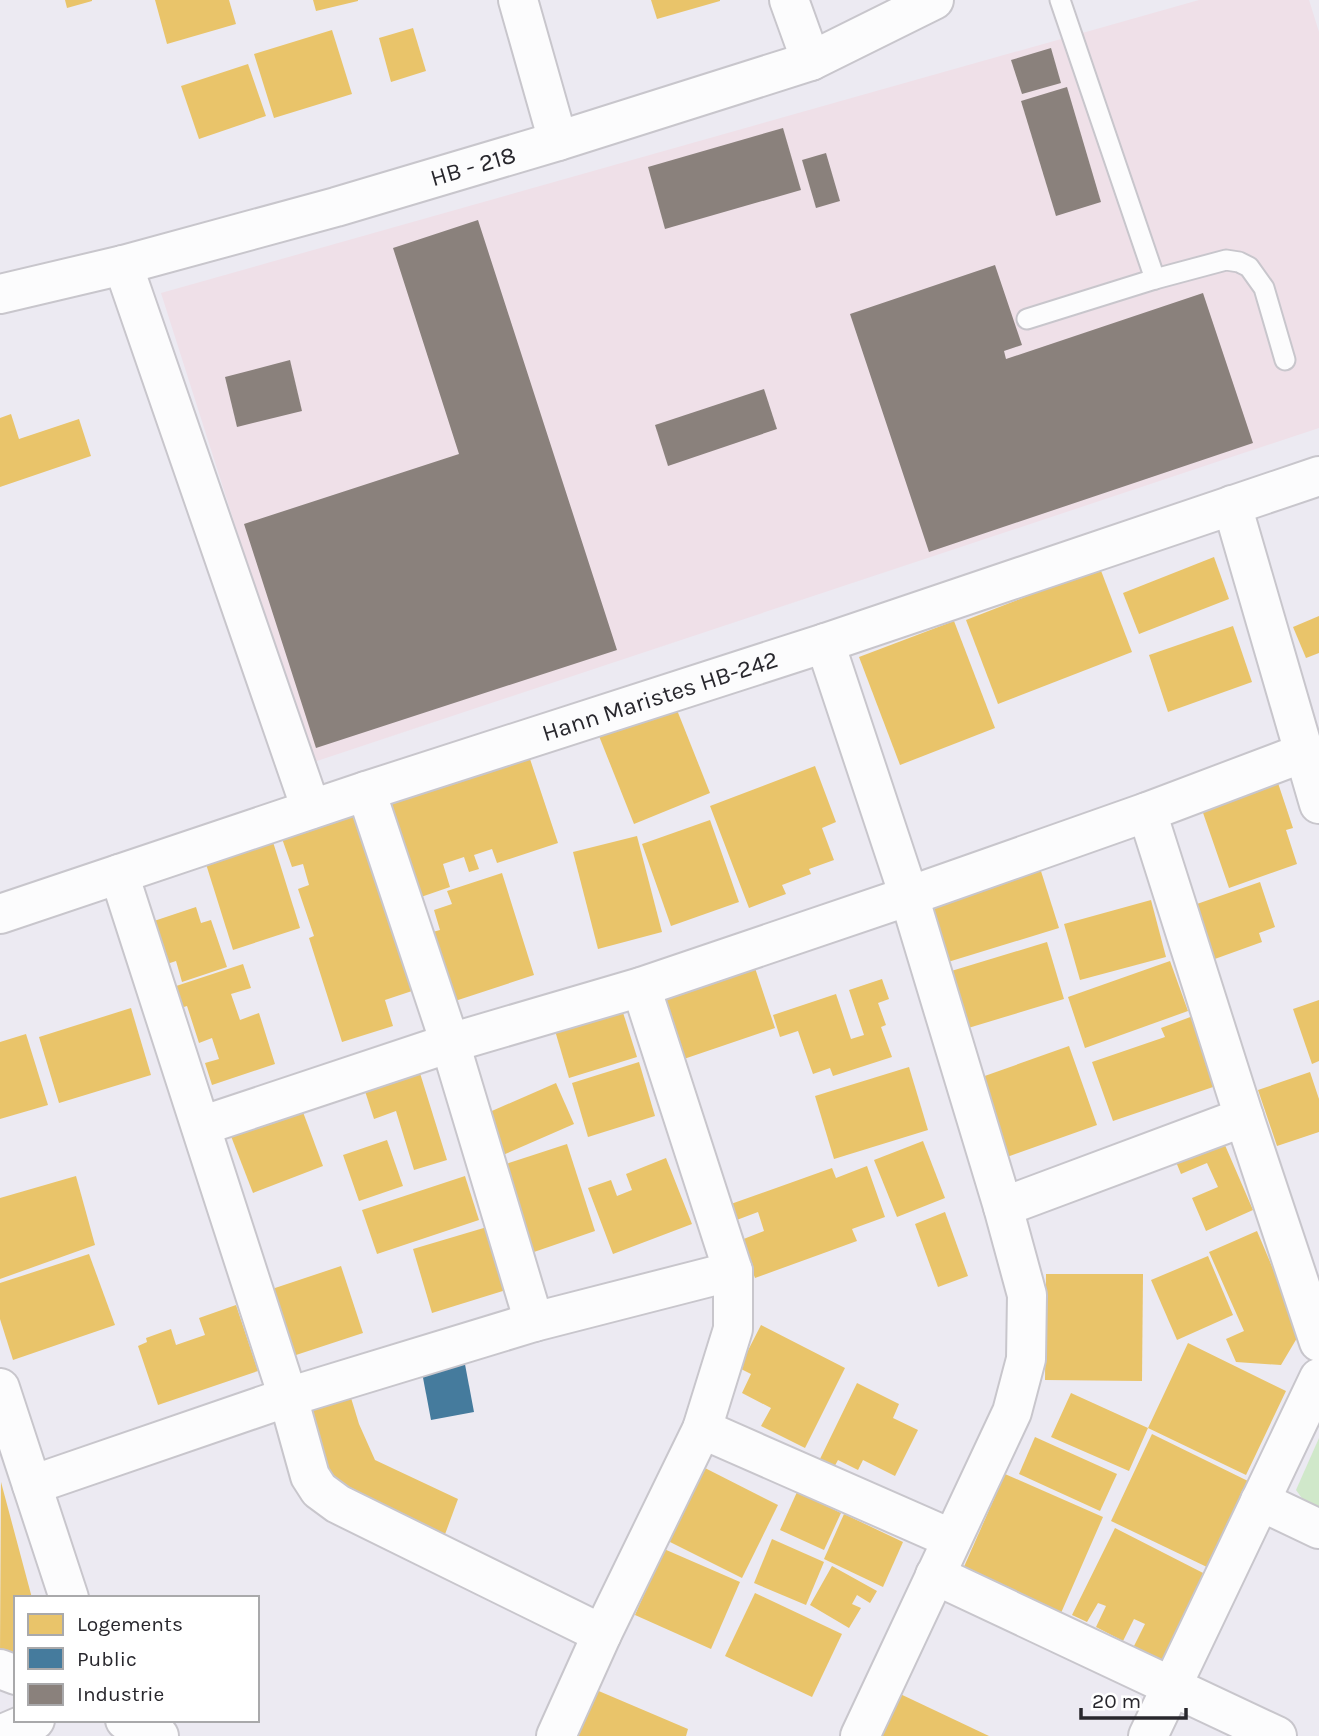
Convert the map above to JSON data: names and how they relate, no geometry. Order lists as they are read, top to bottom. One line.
{"streets":{"street":["HB - 218","Hann Maristes HB-242"]},"legend":["Logements","Public","Industrie"],"scale_bar":"20 m"}
